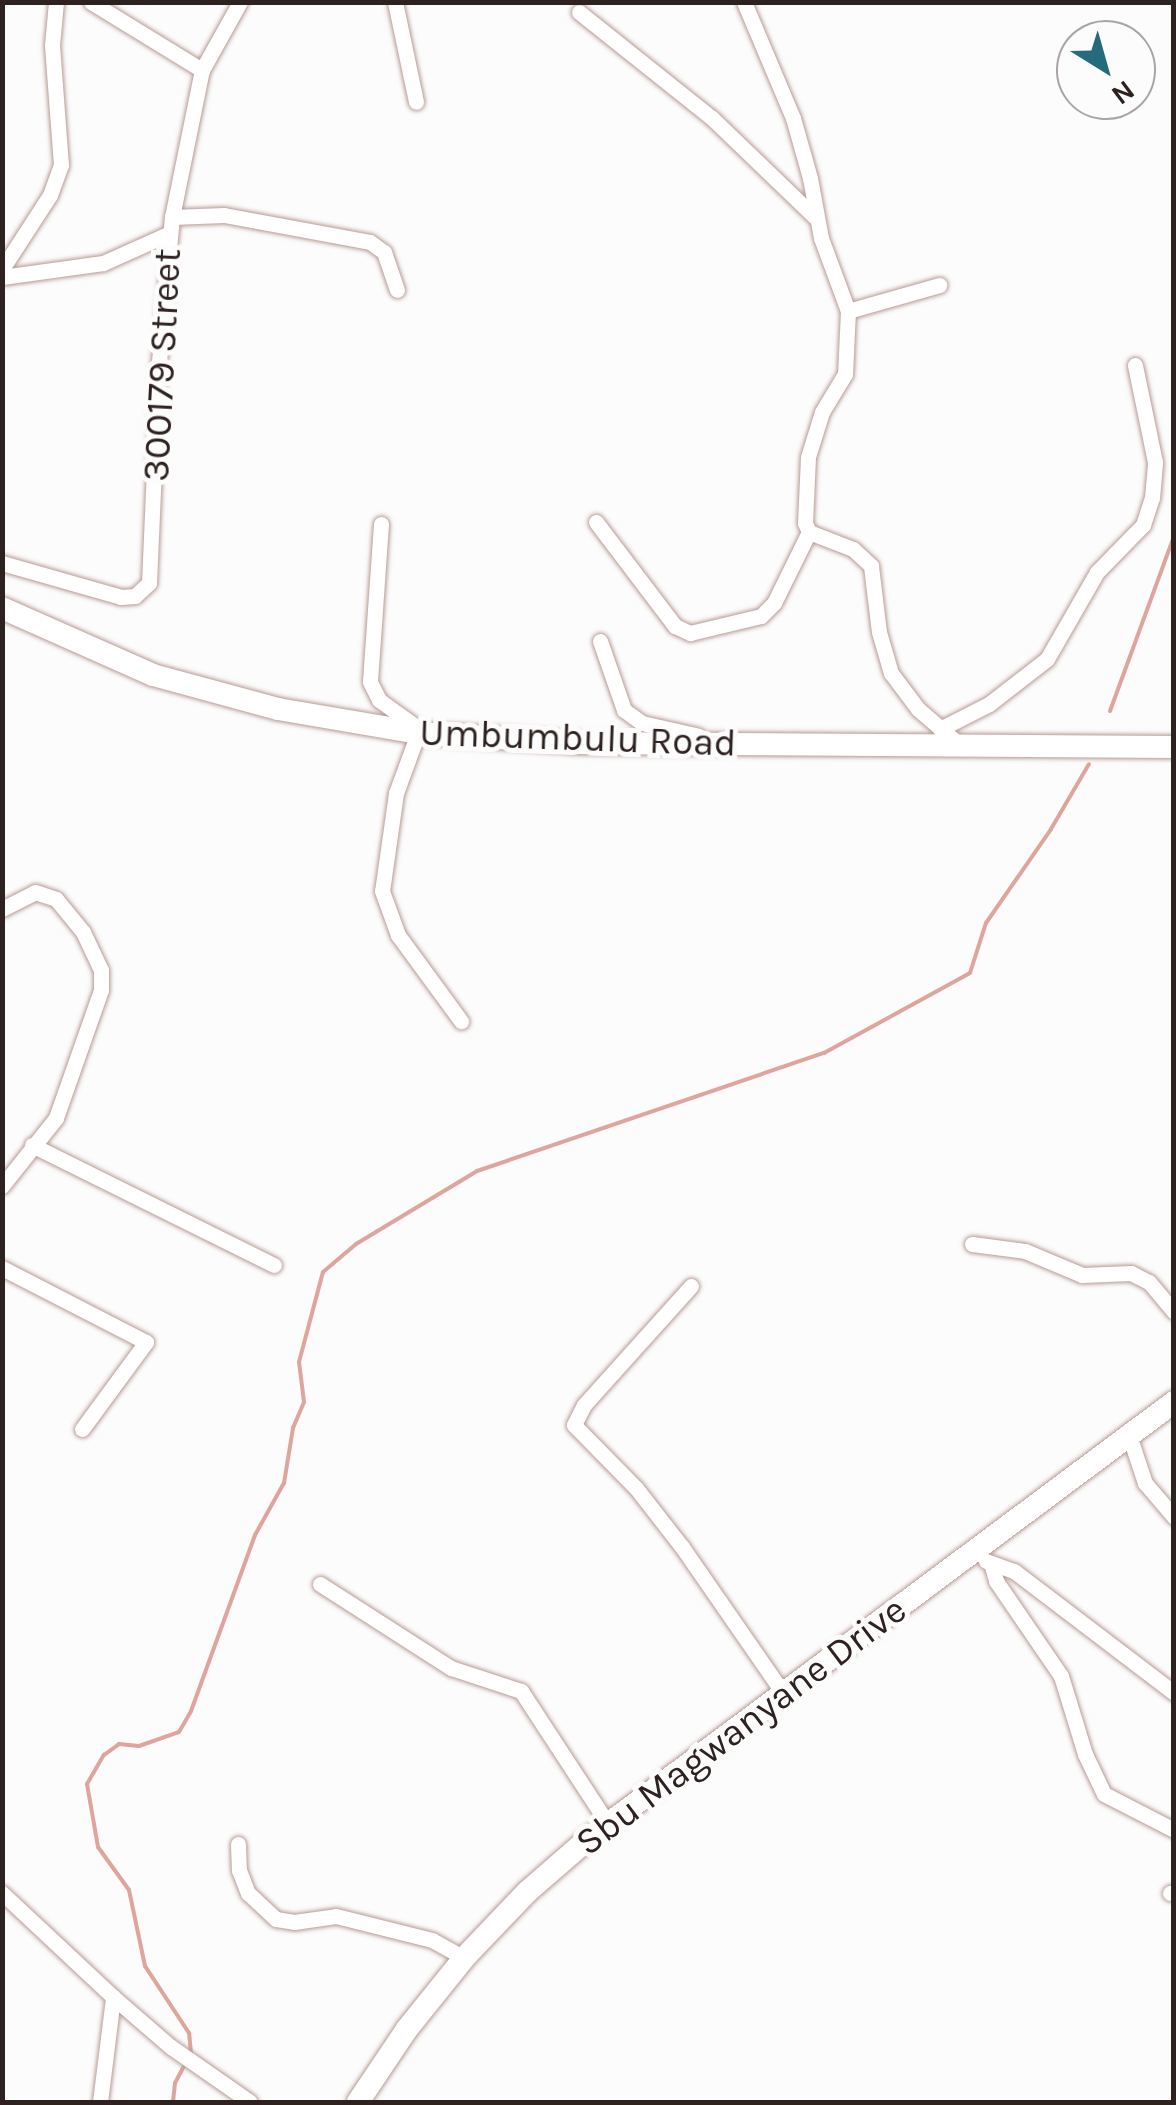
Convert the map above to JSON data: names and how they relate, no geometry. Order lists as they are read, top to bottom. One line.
{"streets":{"main road":["Umbumbulu Road","Sbu Magwanyane Drive"],"street":["300179 Street"]},"north":"bottom right"}
